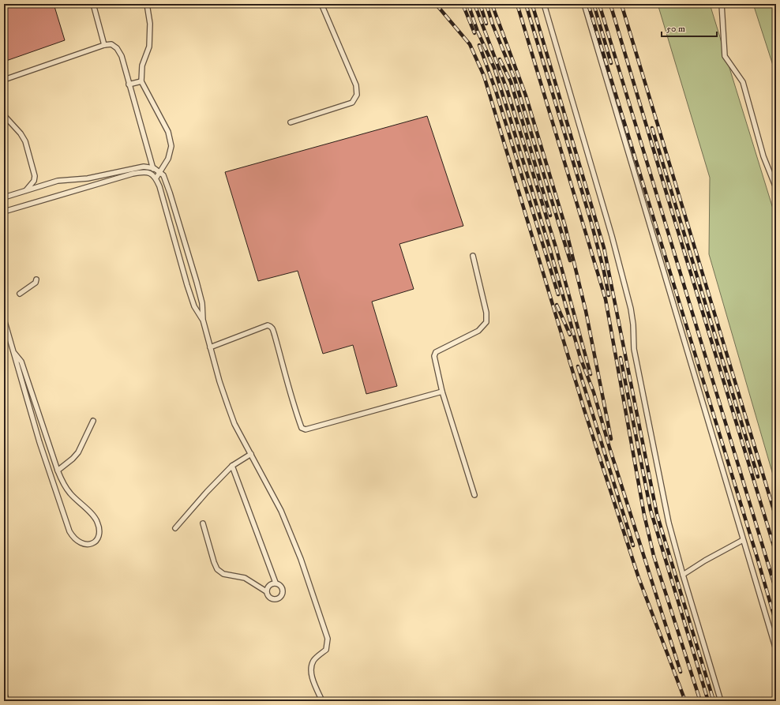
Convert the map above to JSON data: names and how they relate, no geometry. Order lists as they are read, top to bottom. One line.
{"scale_bar":"50 m"}
